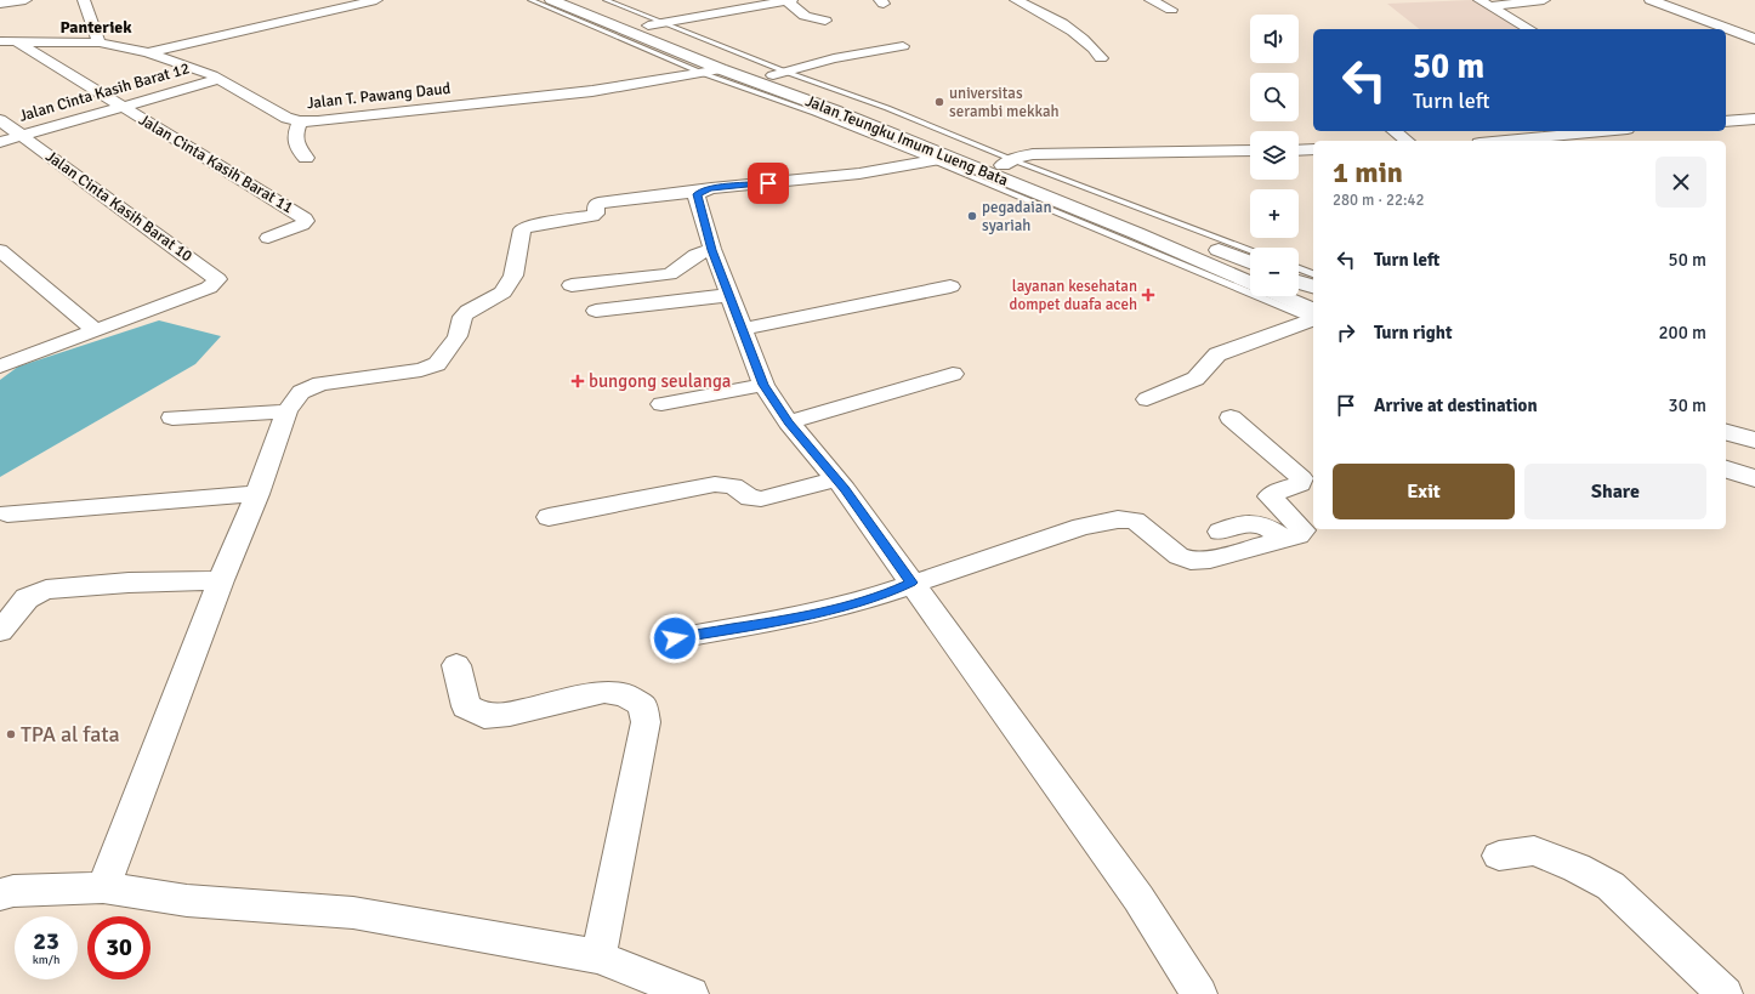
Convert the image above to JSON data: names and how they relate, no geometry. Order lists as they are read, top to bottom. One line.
{"streets":{"highway":["Jalan Teungku Imum Lueng Bata"],"street":["Jalan Cinta Kasih Barat 12","Jalan T. Pawang Daud","Jalan Cinta Kasih Barat 11","Jalan Cinta Kasih Barat 10"]},"crossings":[["Jalan Cinta Kasih Barat 12","Jalan T. Pawang Daud"],["Jalan Cinta Kasih Barat 12","Jalan Cinta Kasih Barat 11"],["Jalan Cinta Kasih Barat 12","Jalan Cinta Kasih Barat 10"],["Jalan T. Pawang Daud","Jalan Teungku Imum Lueng Bata"]],"districts":["Panteriek"],"places":{"other":["universitas serambi mekkah","pegadaian syariah","TPA al fata"],"health":["layanan kesehatan dompet duafa aceh","bungong seulanga"]},"page":{"map_buttons":["+","−"],"turn":["50 m","Turn left"],"heading":["1 min","280 m · 22:42"],"list":[{"name":"Turn left","value":"50 m"},{"name":"Turn right","value":"200 m"},{"name":"Arrive at destination","value":"30 m"}],"buttons":["Exit","Share"],"speed":"23 km/h","limit":"30"}}
